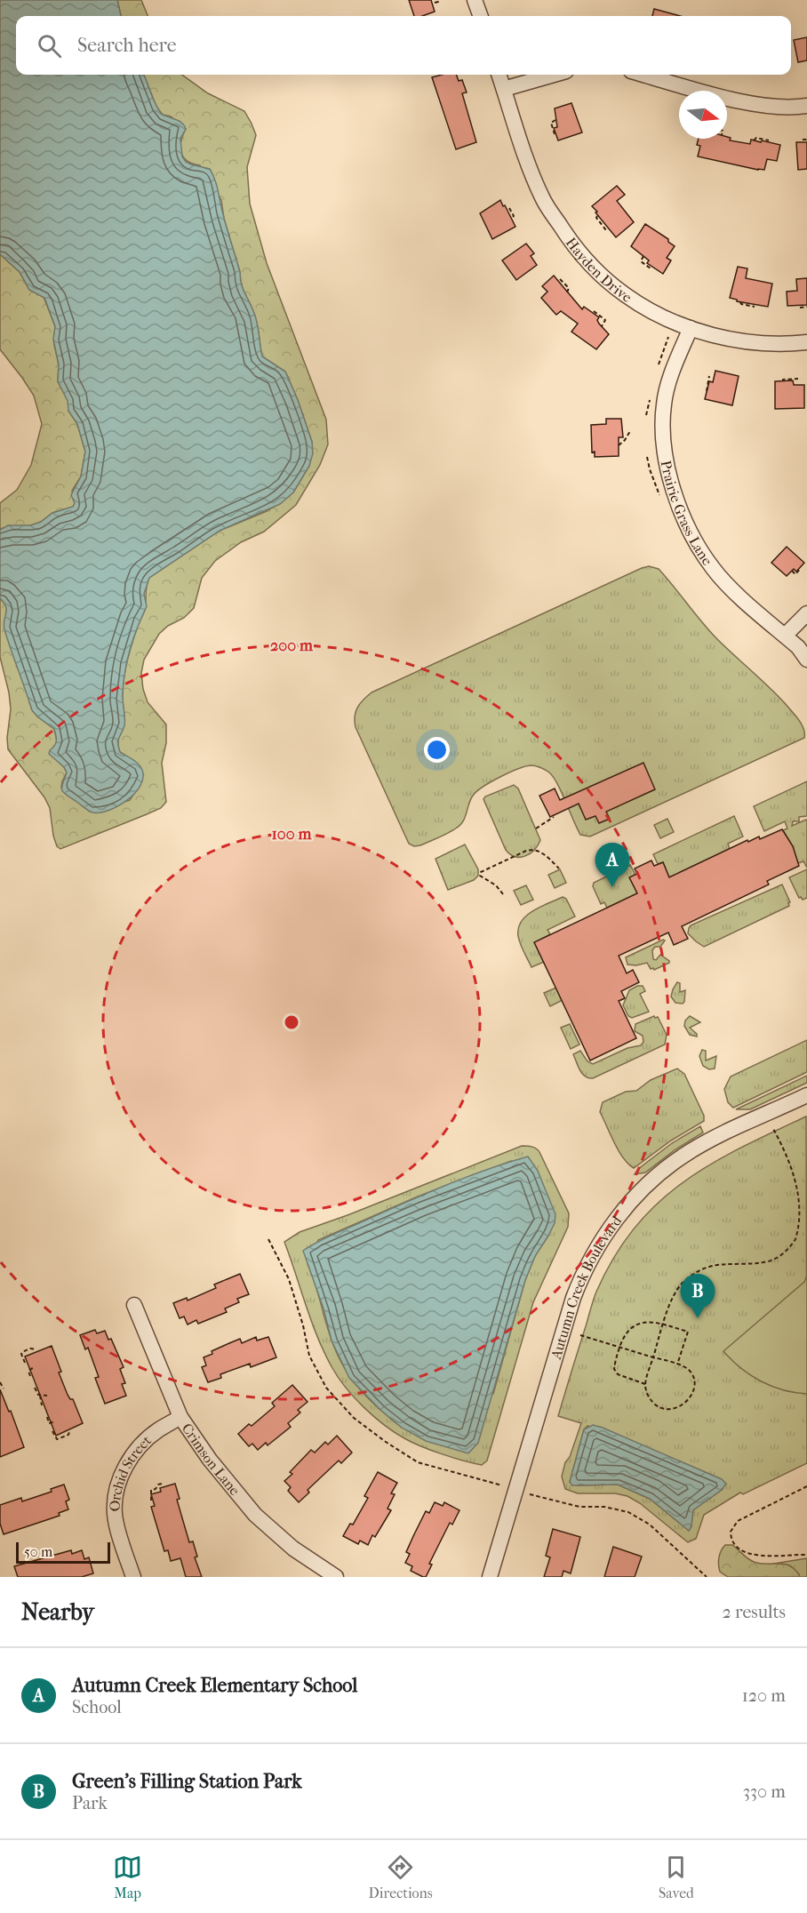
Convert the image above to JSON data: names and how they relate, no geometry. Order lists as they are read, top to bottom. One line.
{"streets":{"street":["Hayden Drive","Prairie Grass Lane","Autumn Creek Boulevard","Crimson Lane","Orchid Street"]},"crossings":[["Hayden Drive","Prairie Grass Lane"],["Crimson Lane","Orchid Street"]],"scale_bar":"50 m","north":"right","page":{"search":"Search here","pins":["A","B"],"scale":"50 m","heading":["Nearby","2 results"],"list":[{"mark":"A","name":"Autumn Creek Elementary School","note":"School","value":"120 m"},{"mark":"B","name":"Green's Filling Station Park","note":"Park","value":"330 m"}],"nav":["Map","Directions","Saved"]},"rings":["200 m","100 m"]}
